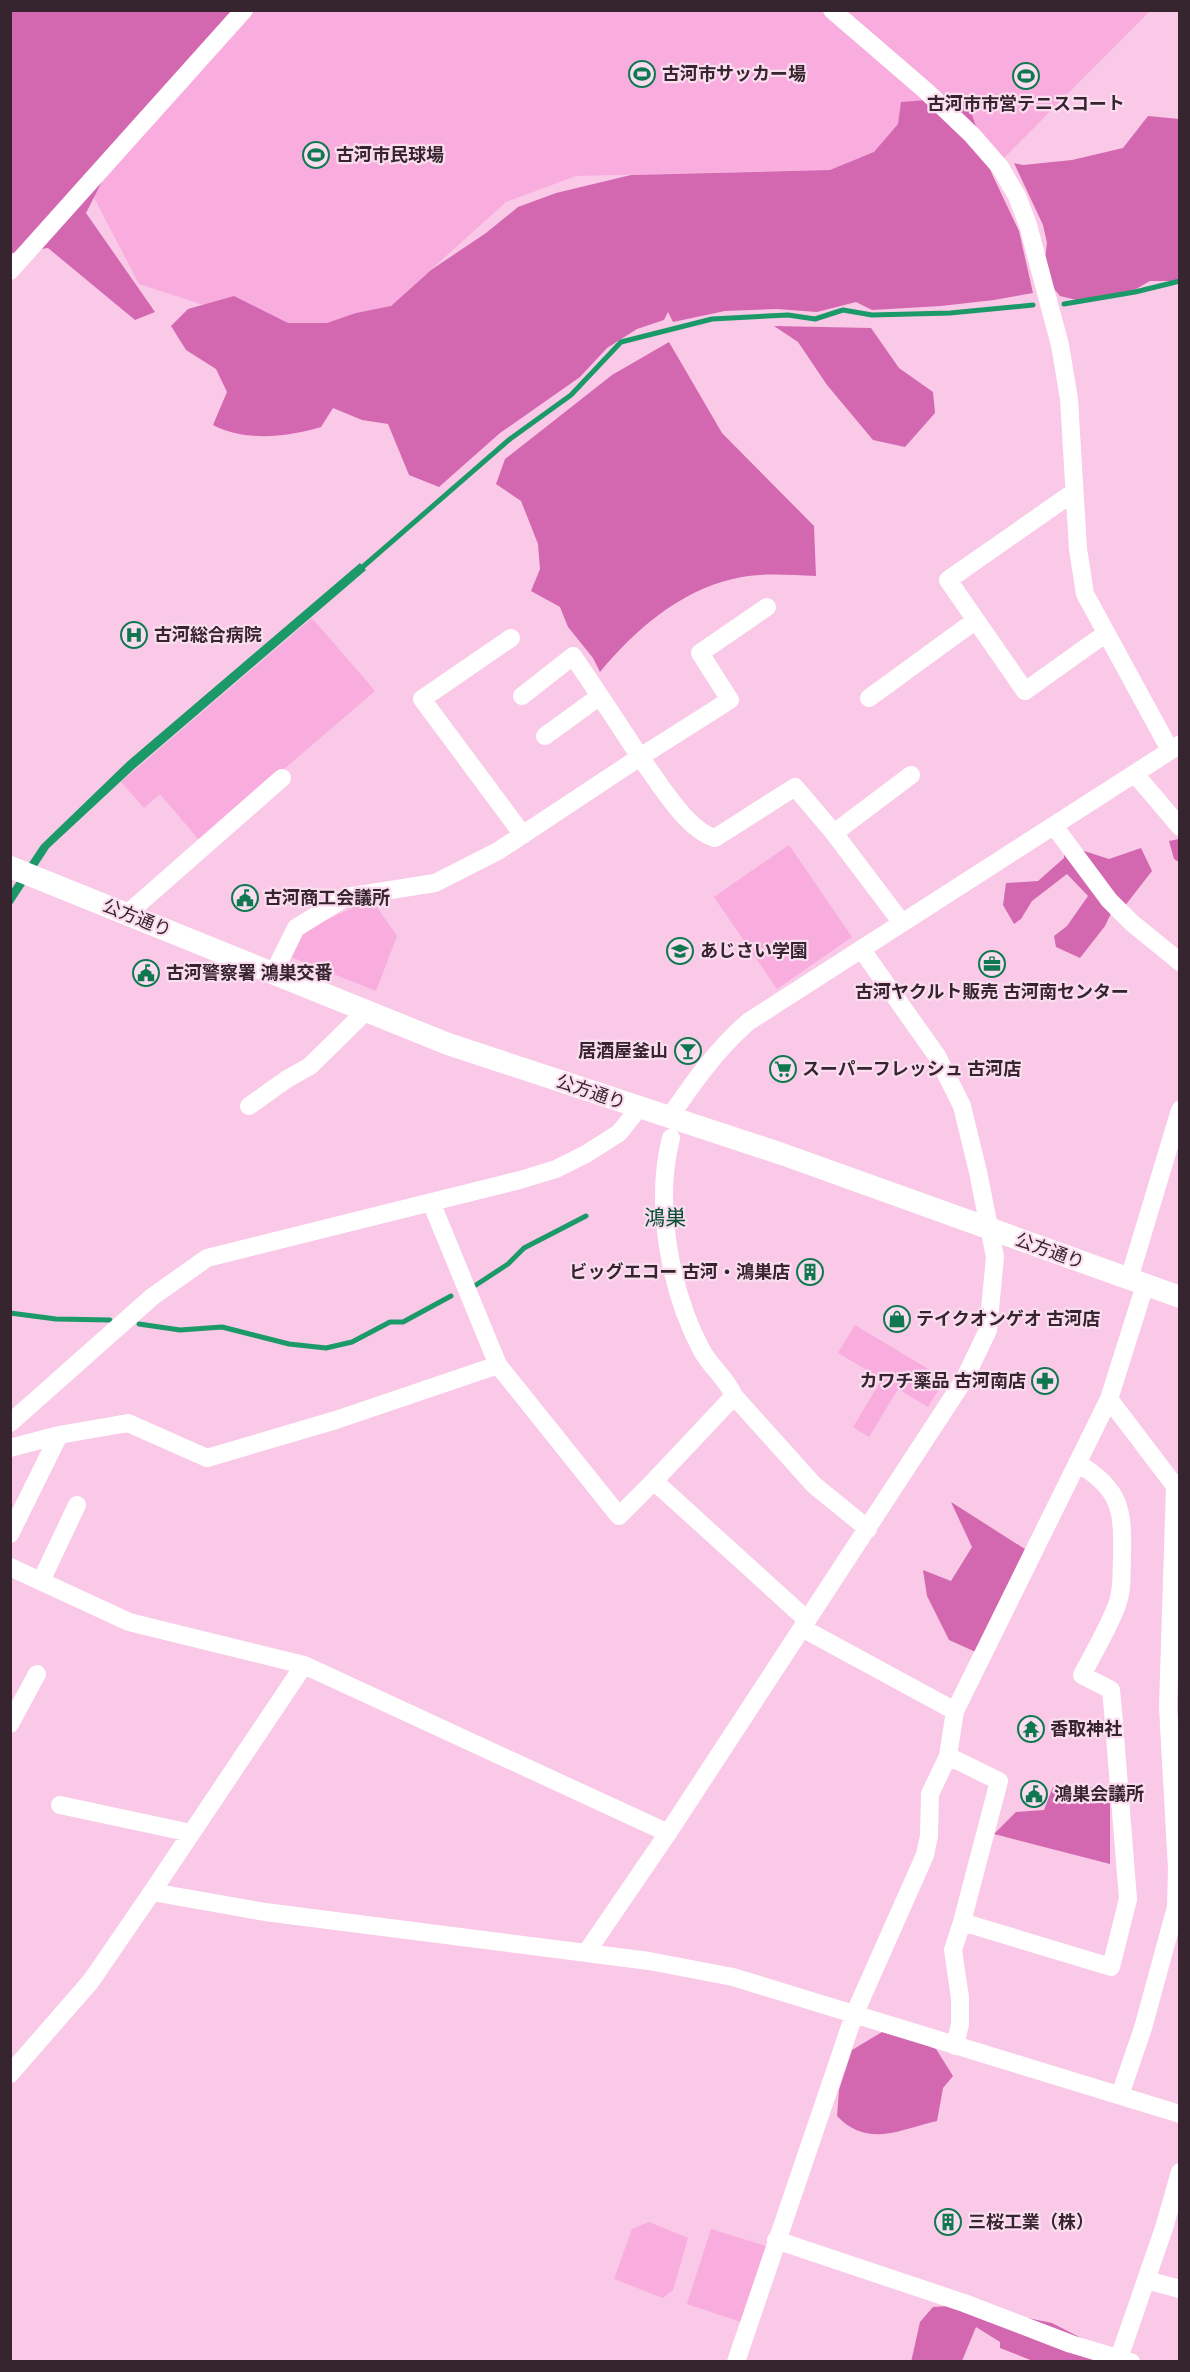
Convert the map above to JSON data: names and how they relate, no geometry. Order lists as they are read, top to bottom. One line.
{"streets":{"street":["公方通り"]},"districts":["鴻巣"],"places":{"sports":["古河市サッカー場","古河市市営テニスコート","古河市民球場"],"hospital":["古河総合病院"],"public building":["古河商工会議所","古河警察署 鴻巣交番","鴻巣会議所"],"school or university":["あじさい学園"],"office":["古河ヤクルト販売 古河南センター"],"bar":["居酒屋釜山"],"supermarket":["スーパーフレッシュ 古河店"],"building":["ビッグエコー 古河・鴻巣店","三桜工業（株）"],"shop":["テイクオンゲオ 古河店"],"pharmacy":["カワチ薬品 古河南店"],"temple":["香取神社"]}}
